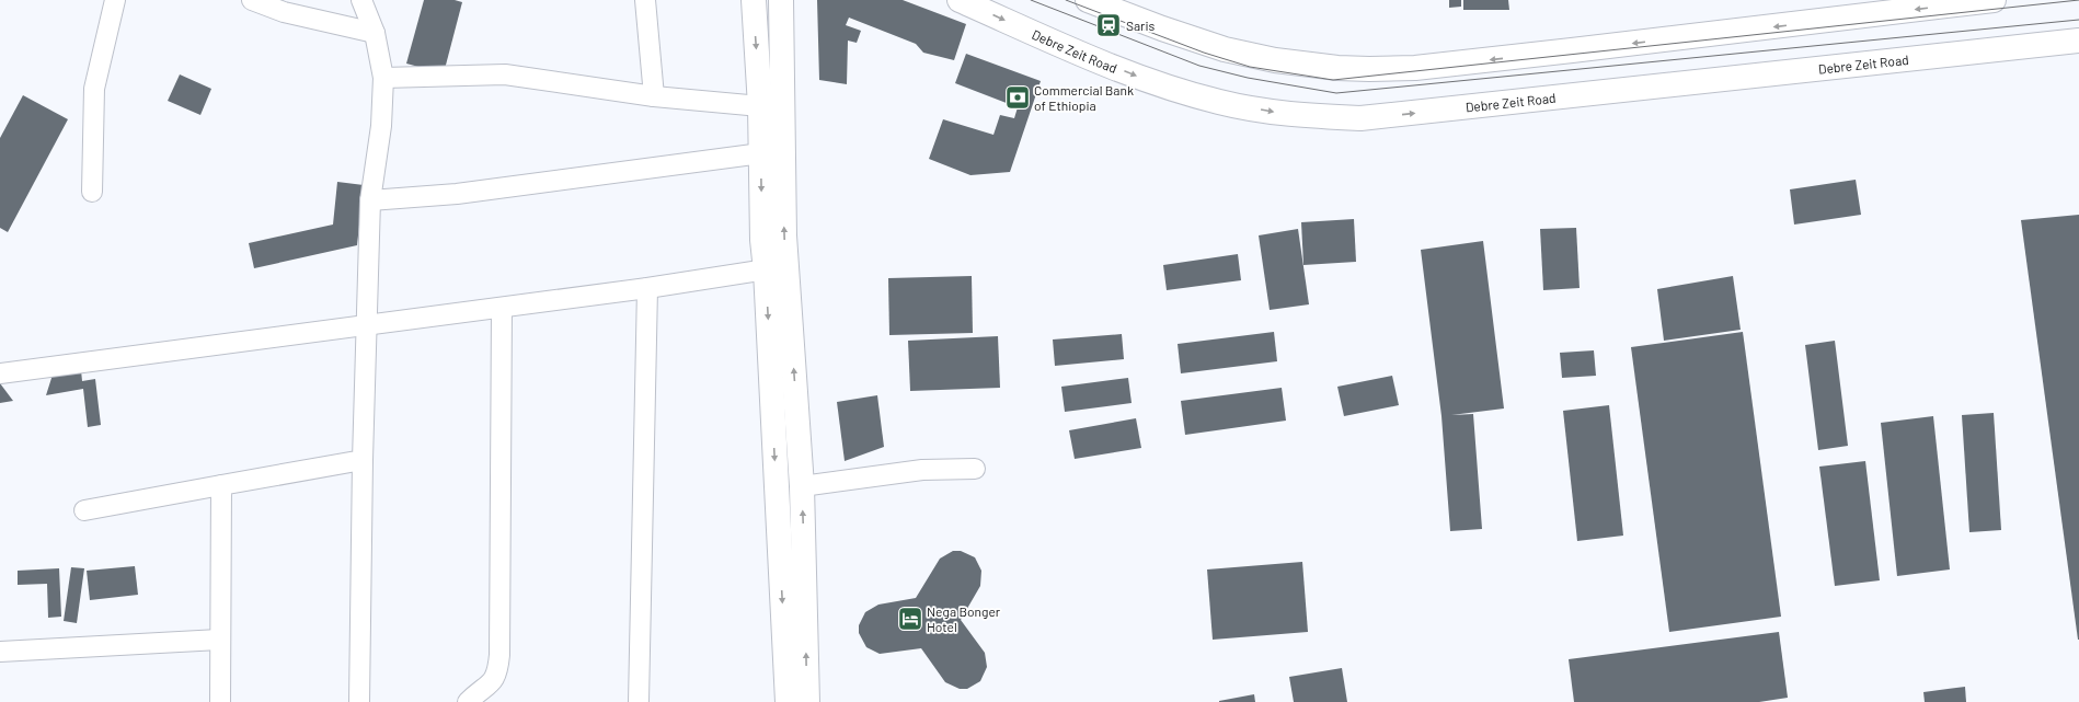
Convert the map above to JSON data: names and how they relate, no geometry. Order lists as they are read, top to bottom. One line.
{"streets":{"main road":["Debre Zeit Road"]},"places":{"station":["Saris"],"bank":["Commercial Bank of Ethiopia"],"hotel":["Nega Bonger Hotel"]}}
